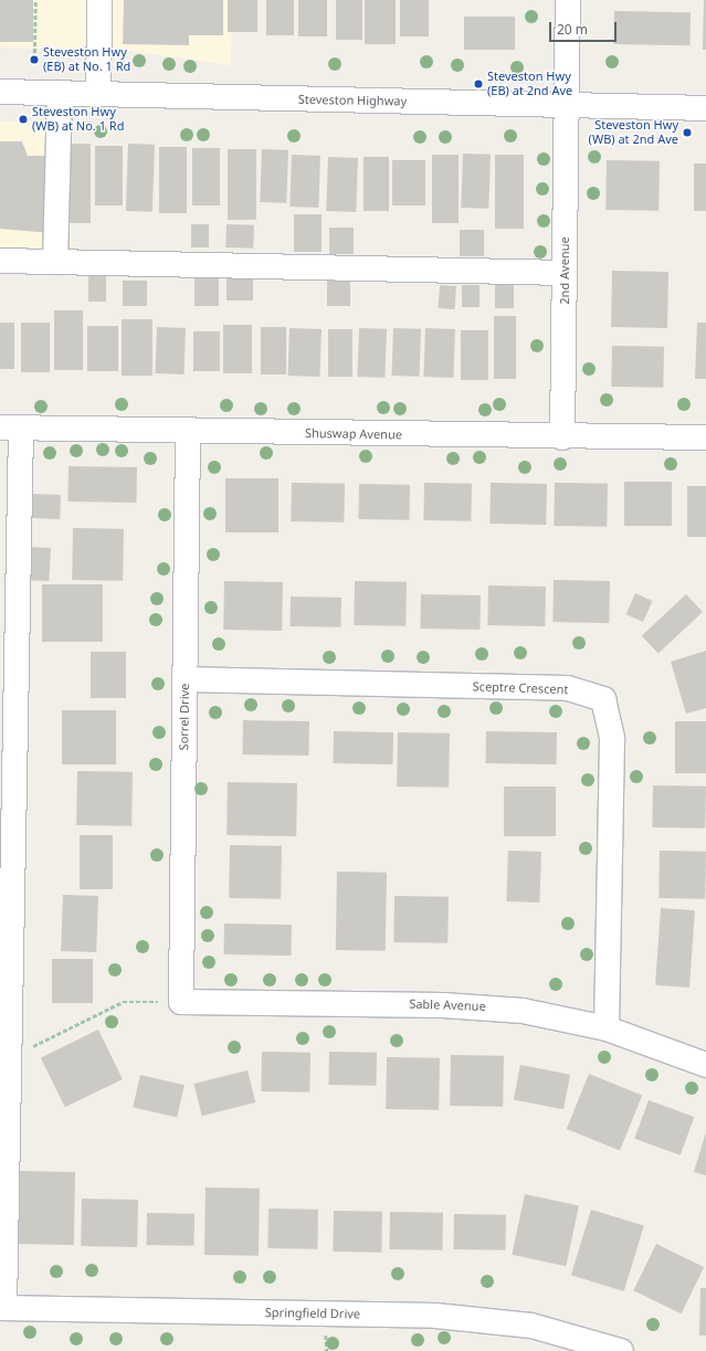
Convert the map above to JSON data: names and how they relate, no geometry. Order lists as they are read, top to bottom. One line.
{"streets":{"street":["Steveston Highway","2nd Avenue","Shuswap Avenue","Sceptre Crescent","Sorrel Drive","Sable Avenue","Springfield Drive"]},"crossings":[["Steveston Highway","2nd Avenue"],["2nd Avenue","Shuswap Avenue"],["Shuswap Avenue","Sorrel Drive"],["Sceptre Crescent","Sorrel Drive"],["Sceptre Crescent","Sable Avenue"],["Sorrel Drive","Sable Avenue"]],"places":["Steveston Hwy (EB) at No. 1 Rd","Steveston Hwy (EB) at 2nd Ave","Steveston Hwy (WB) at No. 1 Rd","Steveston Hwy (WB) at 2nd Ave"],"scale_bar":"20 m"}
